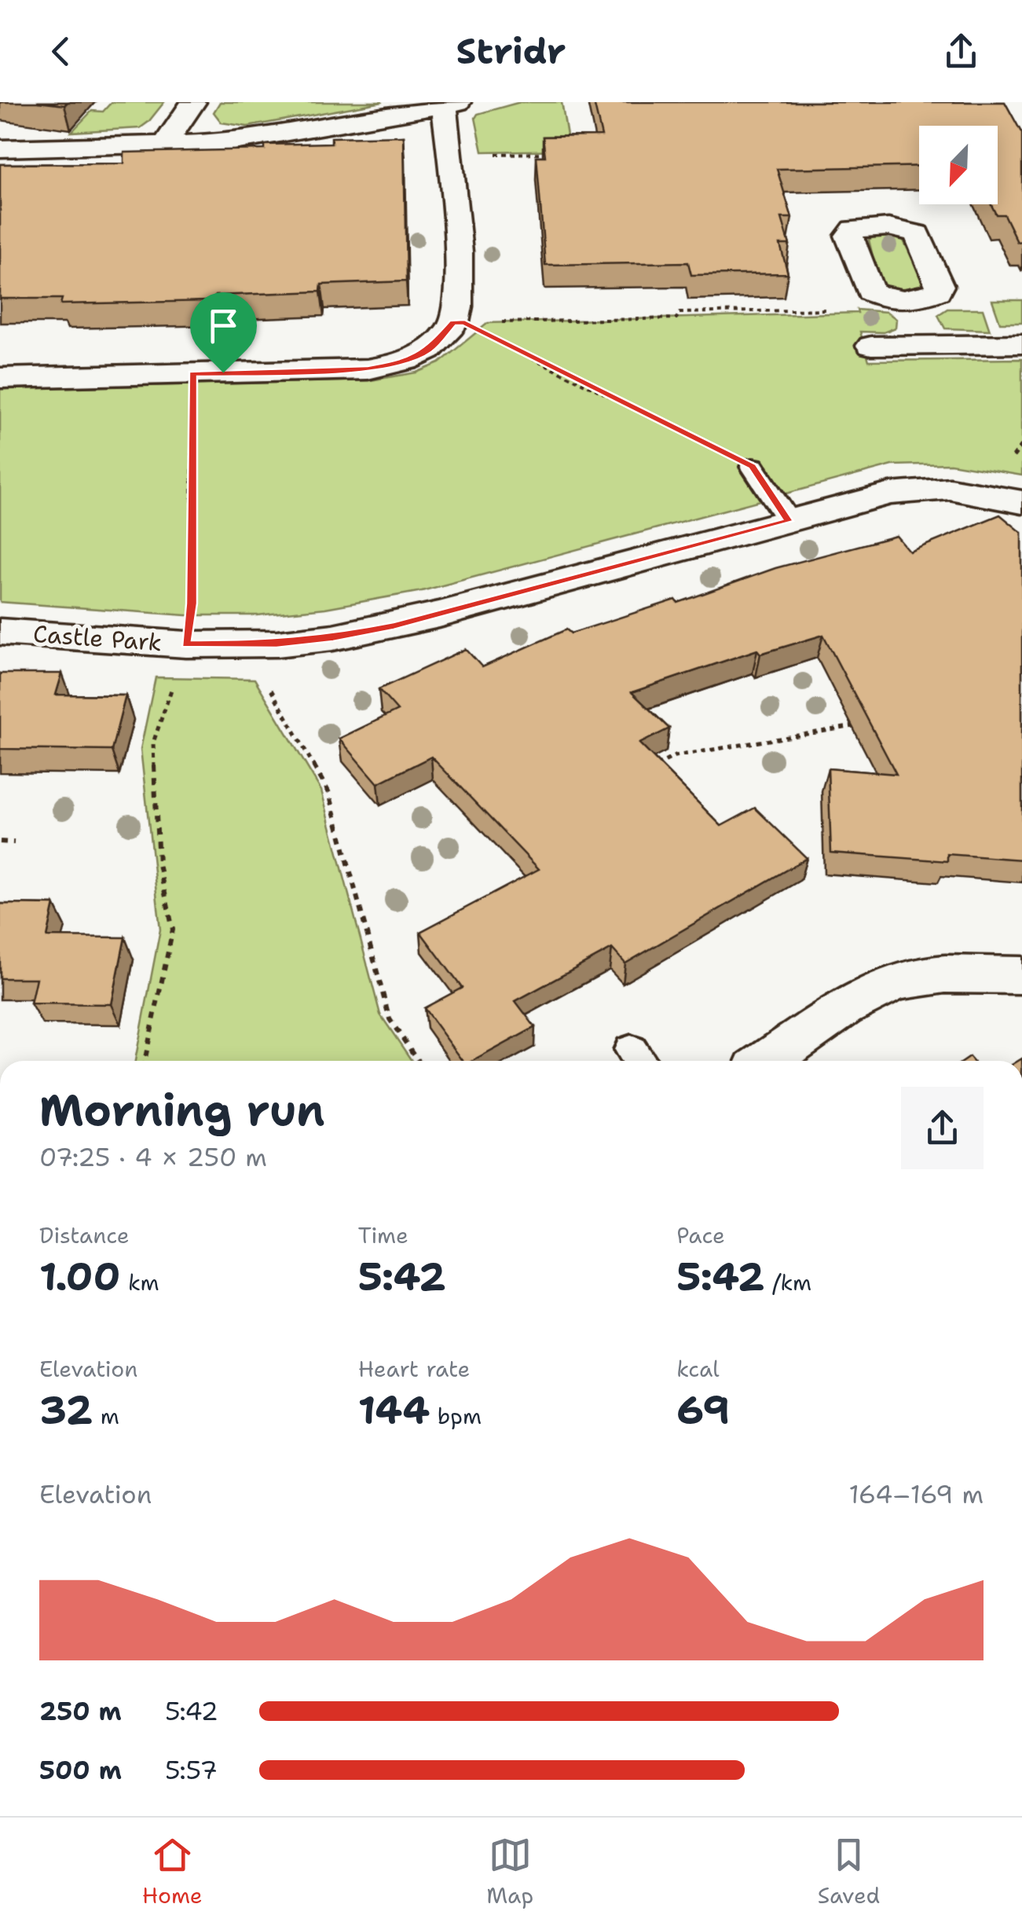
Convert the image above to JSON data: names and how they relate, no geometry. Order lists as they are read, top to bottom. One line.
{"streets":{"street":["Castle Park"]},"north":"bottom left","page":{"header":"Stridr","heading":["Morning run","07:25 · 4 × 250 m"],"stats":[["Distance","1.00 km"],["Time","5:42"],["Pace","5:42 /km"],["Elevation","32 m"],["Heart rate","144 bpm"],["kcal","69"]],"chart":["Elevation","164–169 m"],"list":[{"name":"250 m","note":"5:42"},{"name":"500 m","note":"5:57"}],"tabs":["Home","Map","Saved"]}}
